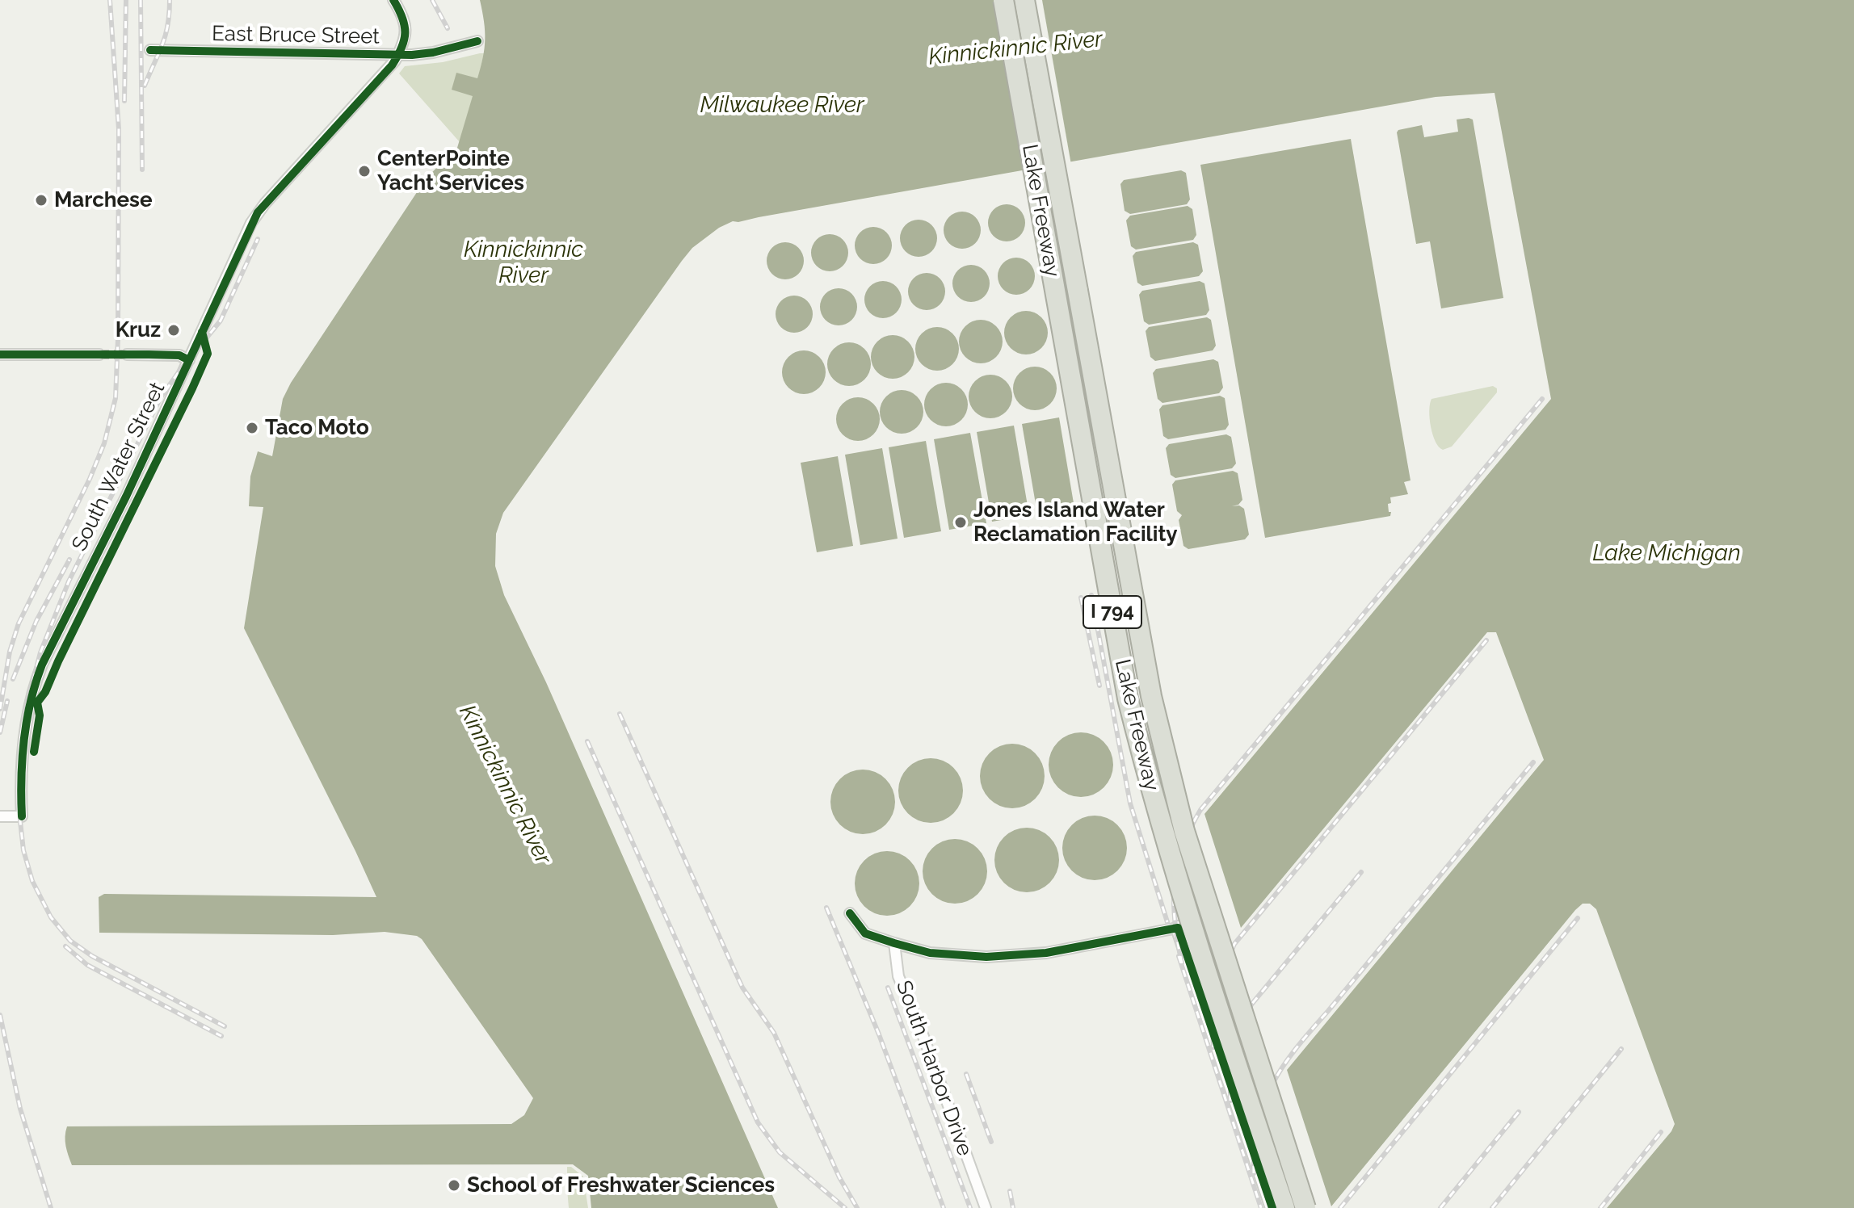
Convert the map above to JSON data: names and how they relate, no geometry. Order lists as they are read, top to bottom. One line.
{"streets":{"highway":["Lake Freeway","I 794"],"street":["East Bruce Street","South Water Street","South Harbor Drive"]},"crossings":[["East Bruce Street","South Water Street"]],"water":["Kinnickinnic River","Milwaukee River","Lake Michigan"],"places":["CenterPointe Yacht Services","Marchese","Kruz","Taco Moto","Jones Island Water Reclamation Facility","School of Freshwater Sciences"]}
